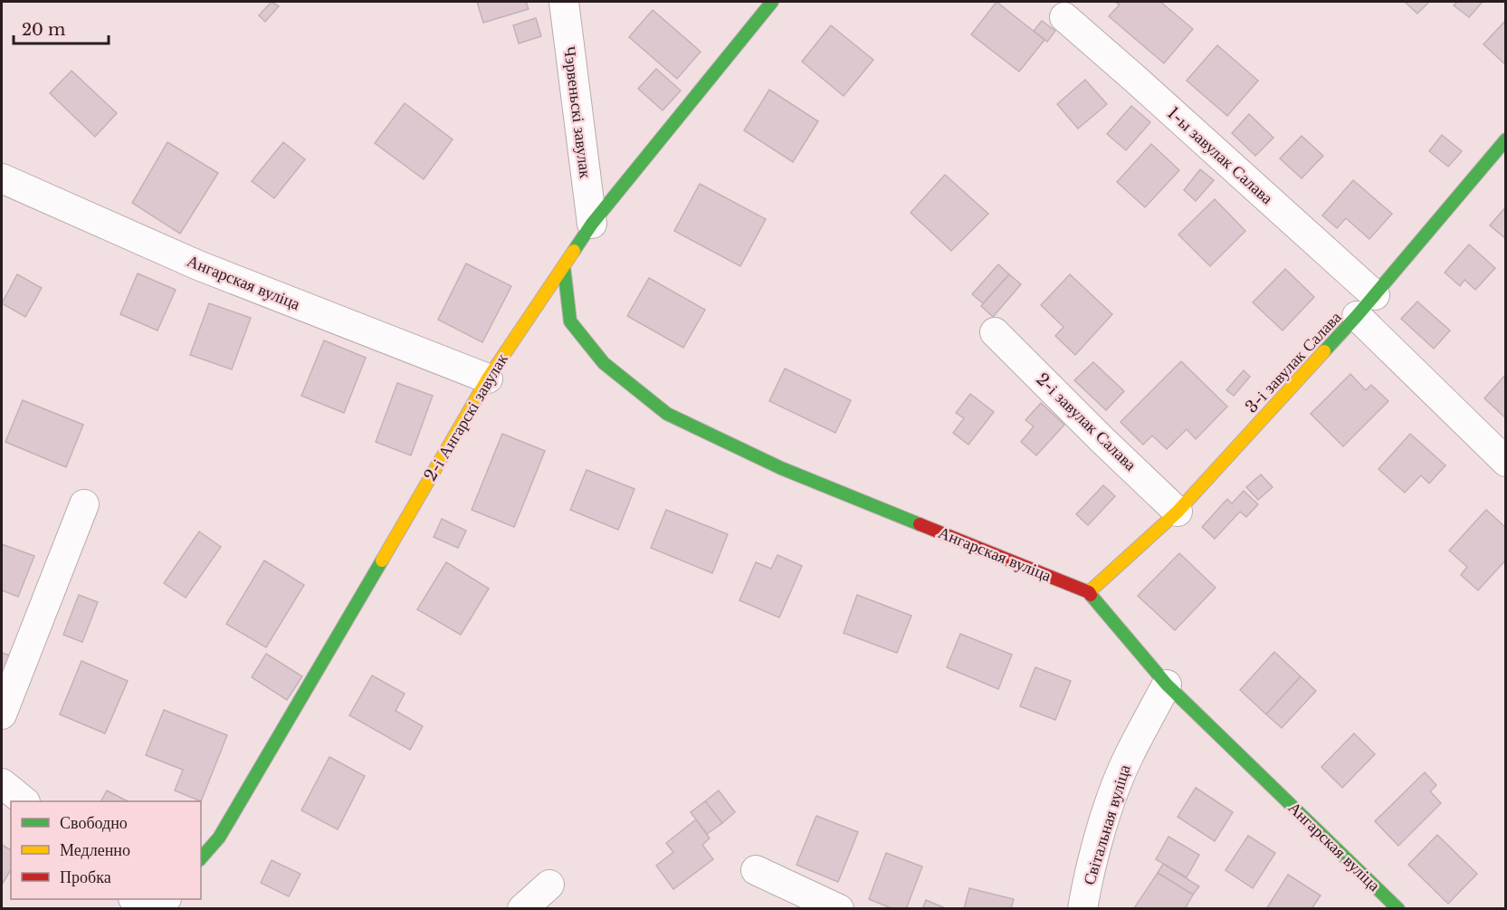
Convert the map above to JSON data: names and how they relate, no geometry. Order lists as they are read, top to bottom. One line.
{"streets":{"street":["Чэрвеньскі завулак","1-ы завулак Салава","Ангарская вуліца","3-і завулак Салава","2-і Ангарскі завулак","2-і завулак Салава","Світальная вуліца"]},"crossings":[["Чэрвеньскі завулак","2-і Ангарскі завулак"],["1-ы завулак Салава","3-і завулак Салава"],["Ангарская вуліца","3-і завулак Салава"],["Ангарская вуліца","2-і Ангарскі завулак"],["Ангарская вуліца","Світальная вуліца"],["3-і завулак Салава","2-і завулак Салава"]],"legend":["Свободно","Медленно","Пробка"],"scale_bar":"20 m"}
